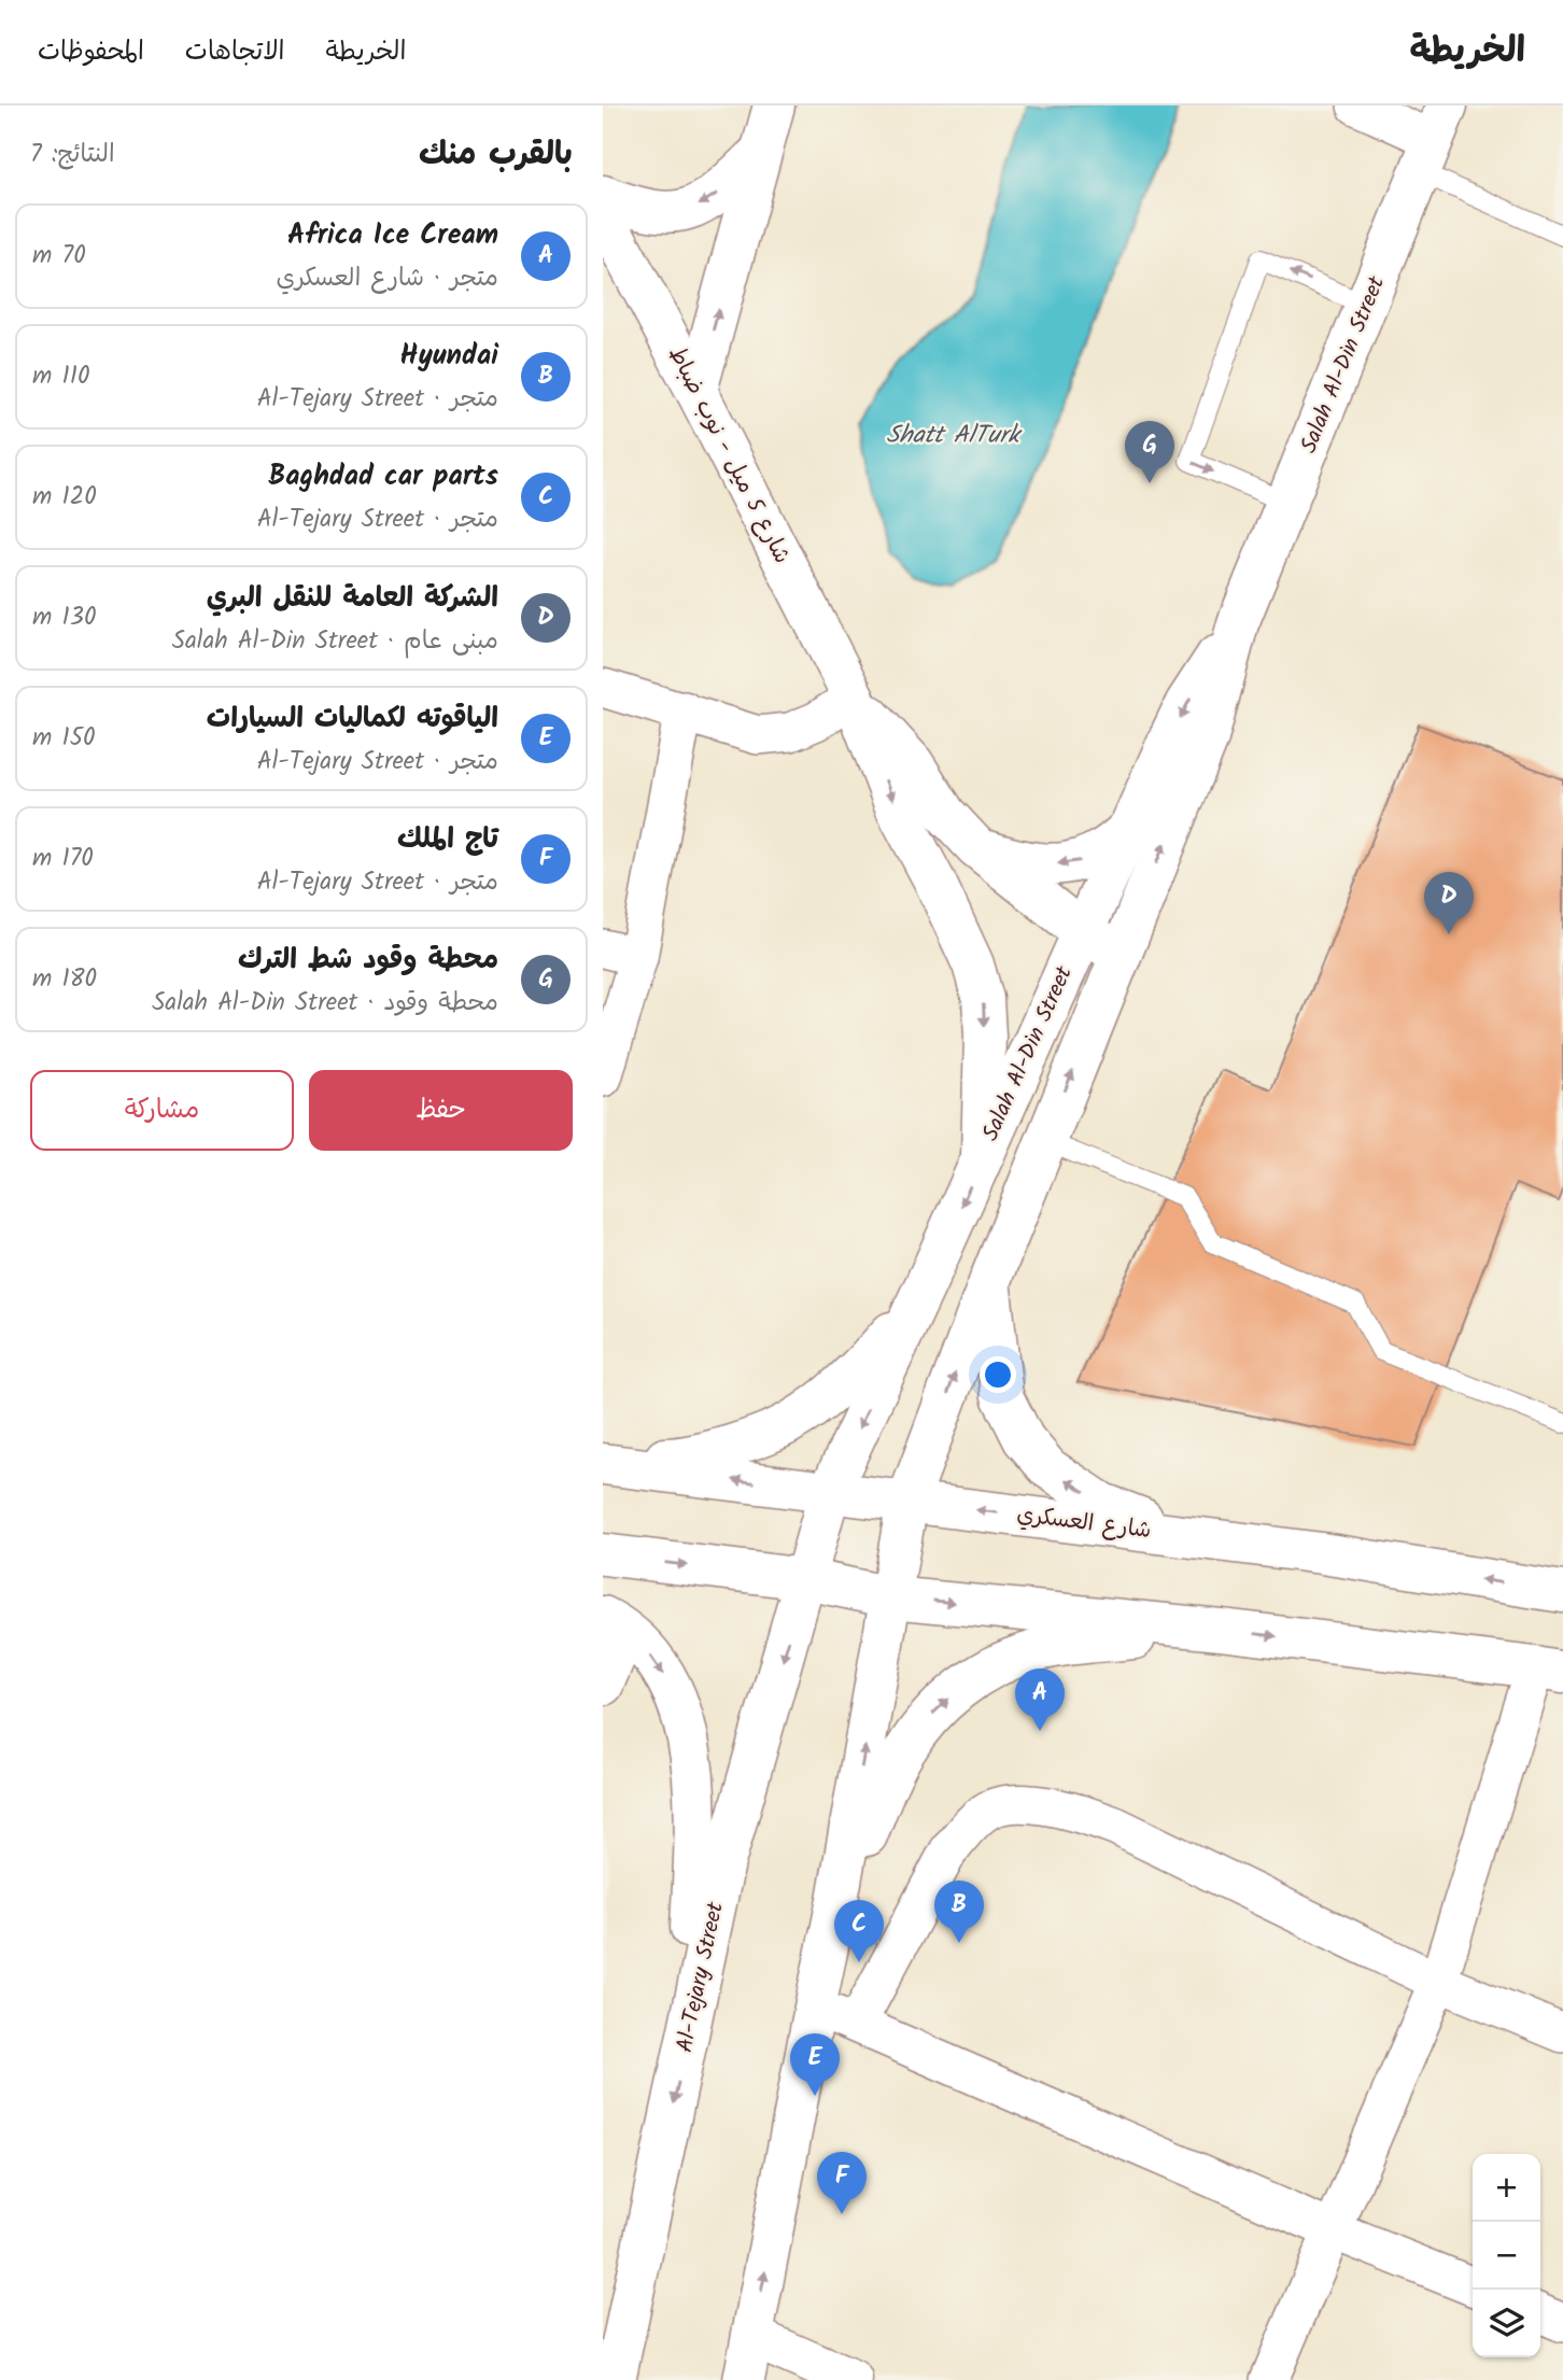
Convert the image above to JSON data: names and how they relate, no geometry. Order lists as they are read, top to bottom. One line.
{"streets":{"main road":["Salah Al-Din Street","شارع 5 ميل - نوب ضباط","شارع العسكري","Al-Tejary Street"]},"crossings":[["Salah Al-Din Street","شارع العسكري"],["Salah Al-Din Street","Al-Tejary Street"],["شارع العسكري","Al-Tejary Street"]],"water":["Shatt AlTurk"],"page":{"header":"الخريطة","nav":["الخريطة","الاتجاهات","المحفوظات"],"heading":["بالقرب منك","النتائج: 7"],"list":[{"mark":"A","name":"Africa Ice Cream","note":"متجر · شارع العسكري","value":"70 m"},{"mark":"B","name":"Hyundai","note":"متجر · Al-Tejary Street","value":"110 m"},{"mark":"C","name":"Baghdad car parts","note":"متجر · Al-Tejary Street","value":"120 m"},{"mark":"D","name":"الشركة العامة للنقل البري","note":"مبنى عام · Salah Al-Din Street","value":"130 m"},{"mark":"E","name":"الياقوته لكماليات السيارات","note":"متجر · Al-Tejary Street","value":"150 m"},{"mark":"F","name":"تاج الملك","note":"متجر · Al-Tejary Street","value":"170 m"},{"mark":"G","name":"محطة وقود شط الترك","note":"محطة وقود · Salah Al-Din Street","value":"180 m"}],"pins":["G","D","A","B","C","E","F"],"buttons":["حفظ","مشاركة"],"map_buttons":["+","−"]}}
